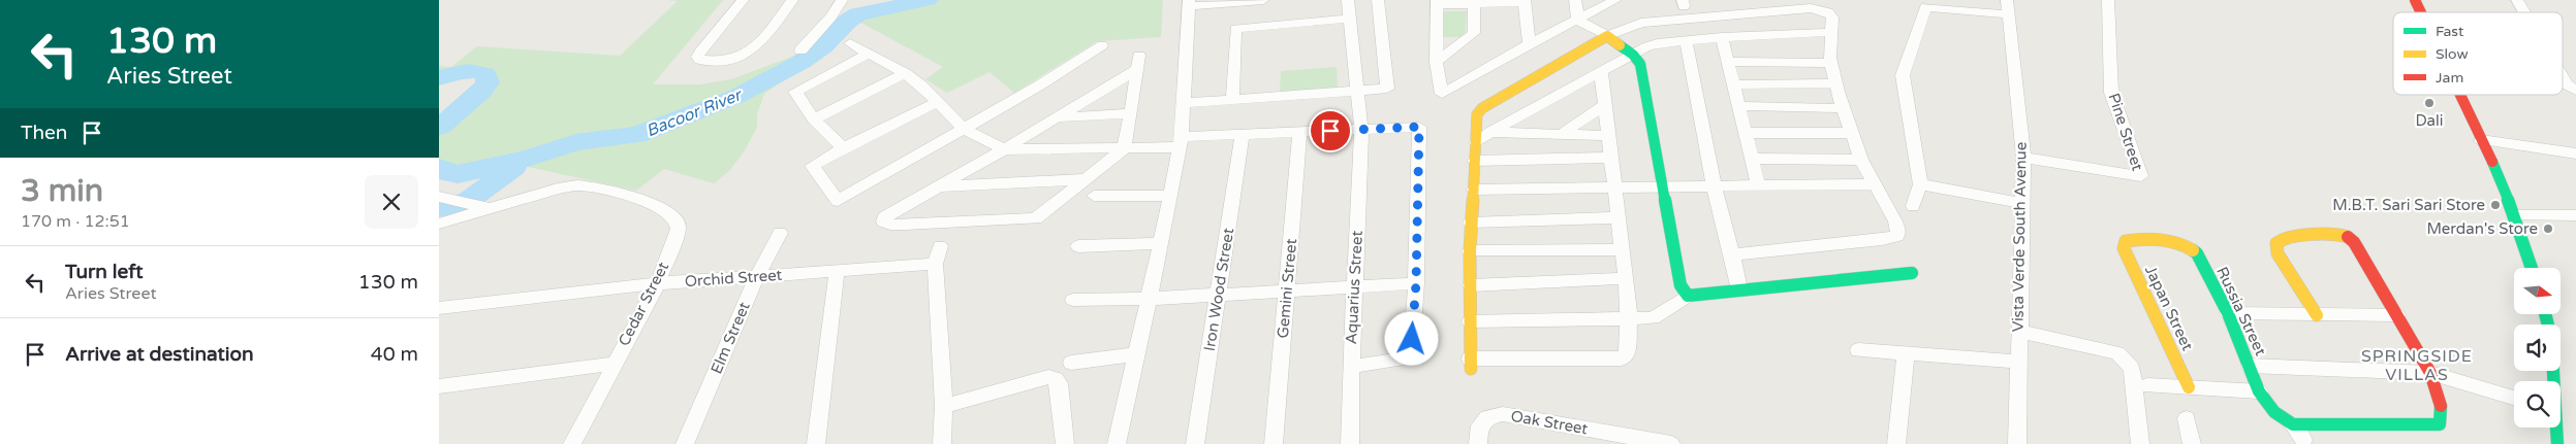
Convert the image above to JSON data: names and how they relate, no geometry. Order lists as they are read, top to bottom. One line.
{"streets":{"street":["Pine Street","Vista Verde South Avenue","Orchid Street","Aquarius Street","Gemini Street","Iron Wood Street","Cedar Street","Japan Street","Russia Street","Elm Street","Oak Street"]},"crossings":[["Pine Street","Vista Verde South Avenue"],["Orchid Street","Cedar Street"],["Orchid Street","Elm Street"],["Japan Street","Russia Street"]],"districts":["SPRINGSIDE VILLAS"],"water":["Bacoor River"],"places":["Dali","M.B.T. Sari Sari Store","Merdan's Store"],"legend":["Fast","Slow","Jam"],"north":"right","page":{"turn":["130 m","Aries Street"],"then":"Then","heading":["3 min","170 m · 12:51"],"list":[{"name":"Turn left","note":"Aries Street","value":"130 m"},{"name":"Arrive at destination","value":"40 m"}]}}
